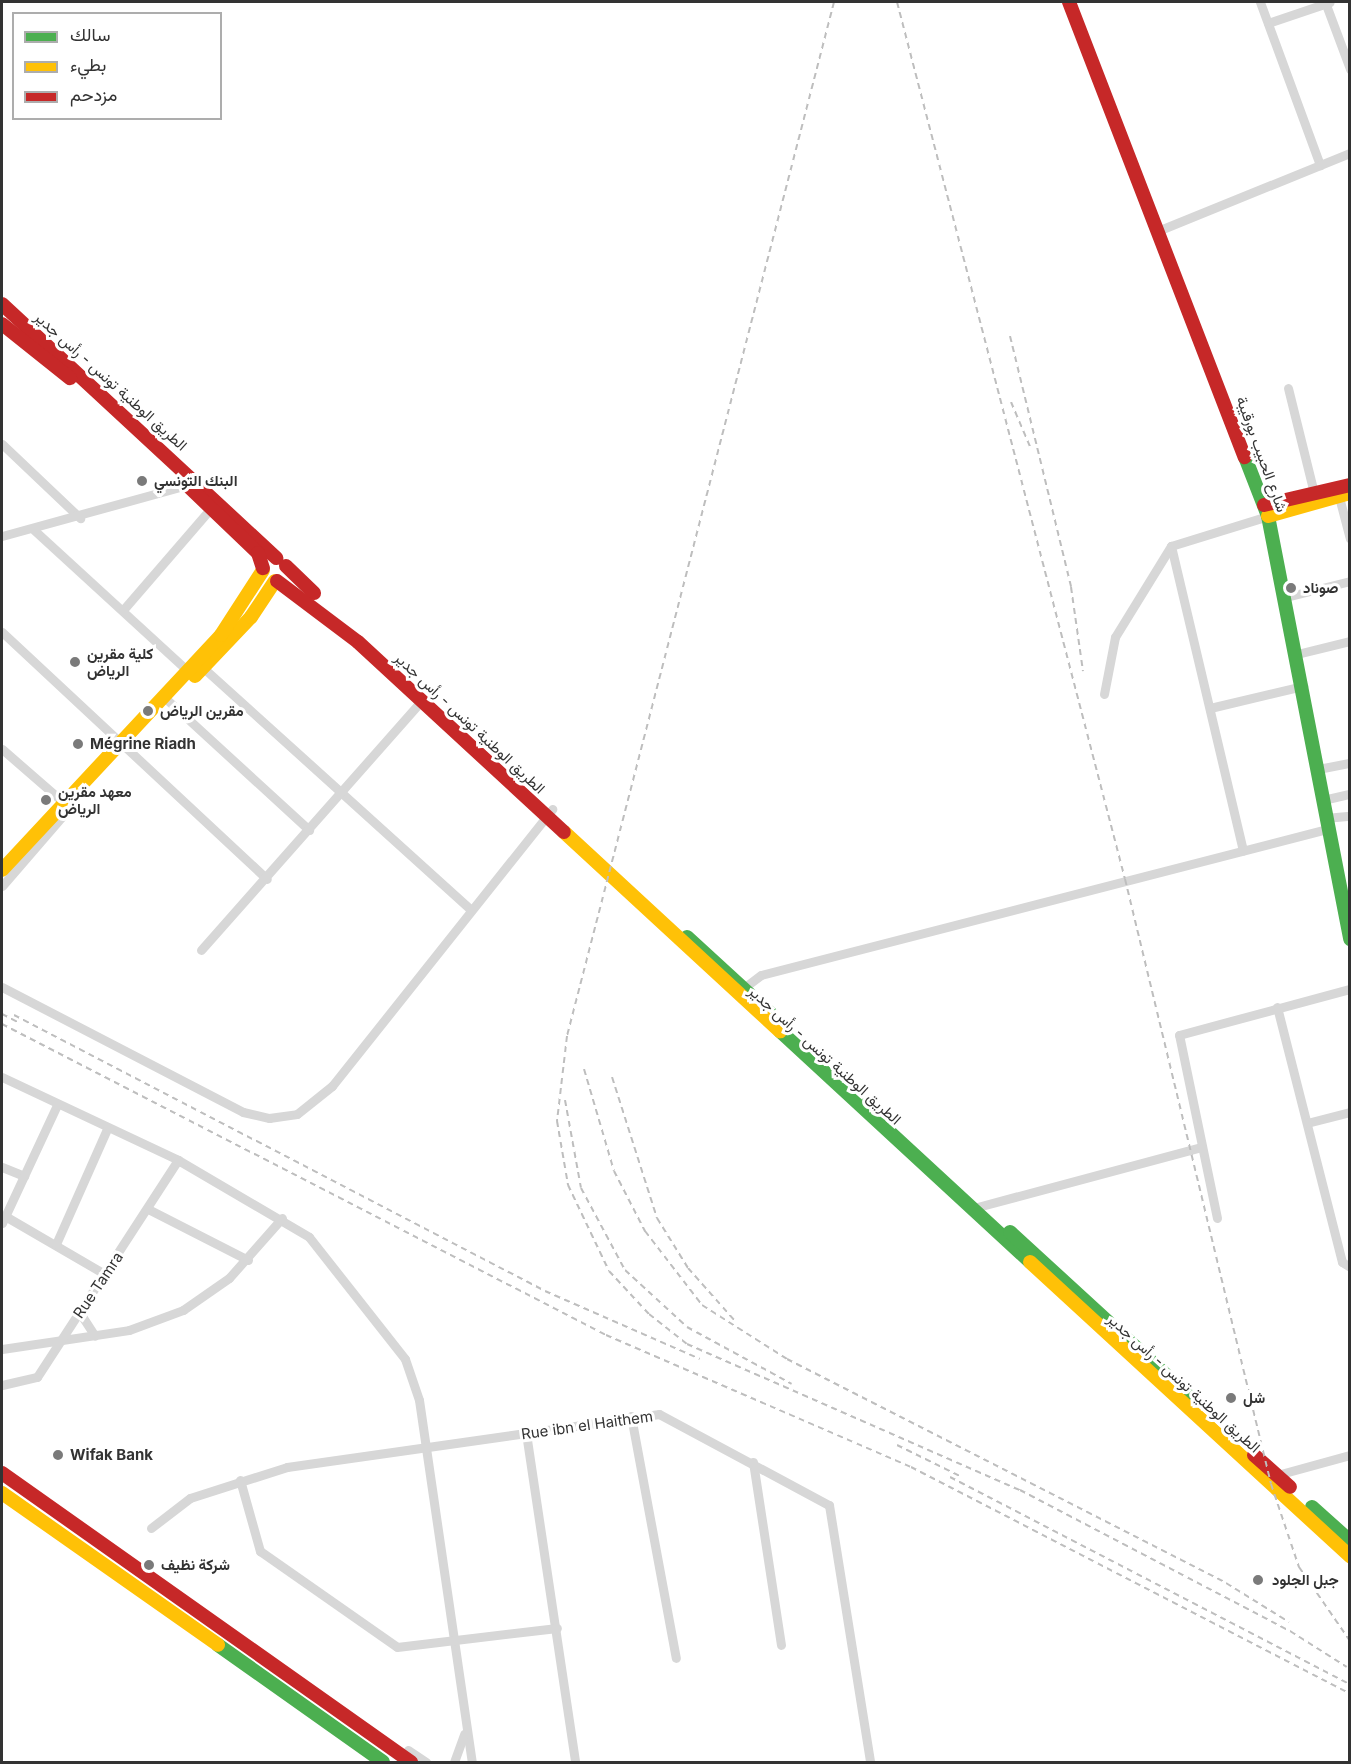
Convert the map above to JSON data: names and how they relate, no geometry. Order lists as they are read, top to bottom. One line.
{"streets":{"main road":["الطريق الوطنية تونس - رأس جدير","شارع الحبيب بورقيبة"],"street":["Rue Tamra","Rue ibn el Haithem"]},"places":["البنك التونسي","صوناد","كلية مقرين الرياض","مقرين الرياض","Mégrine Riadh","معهد مقرين الرياض","شل","Wifak Bank","شركة نظيف","جبل الجلود"],"legend":["سالك","بطيء","مزدحم"]}
